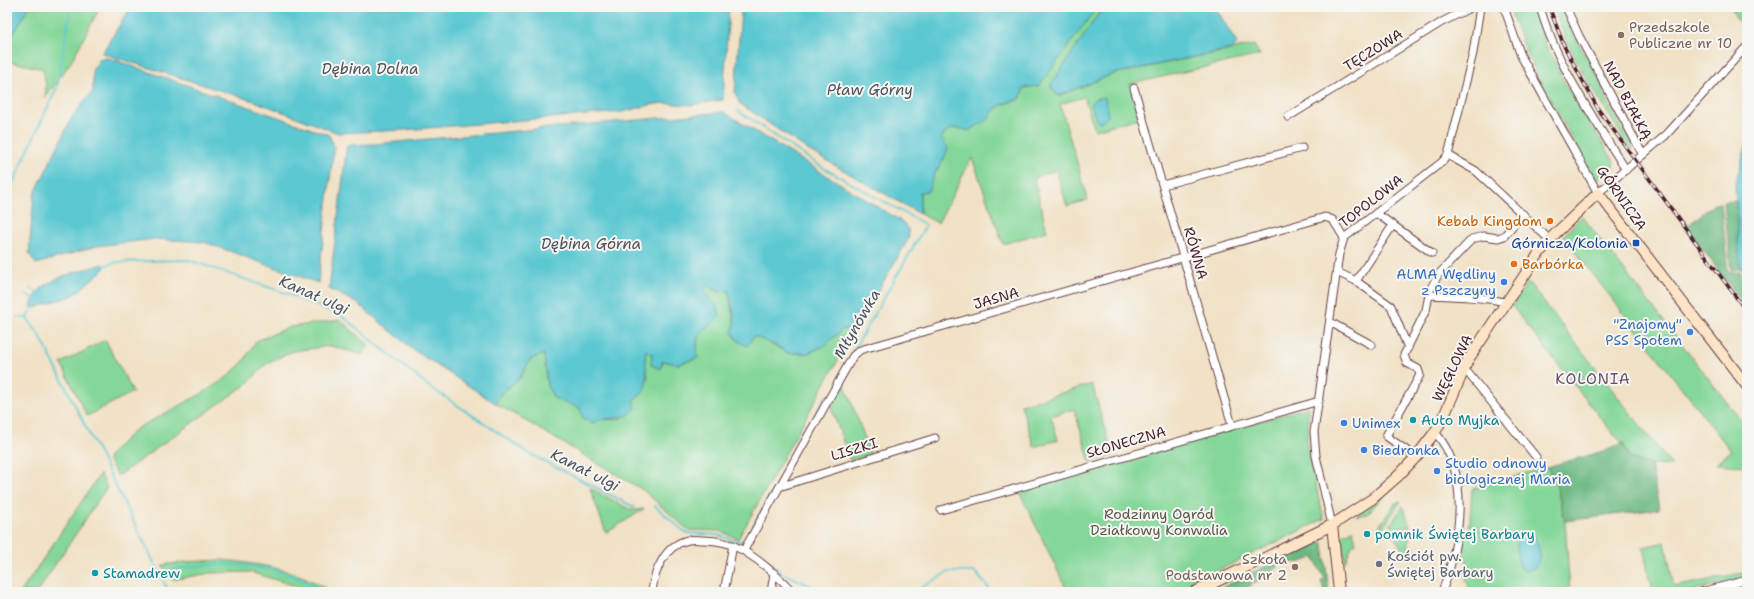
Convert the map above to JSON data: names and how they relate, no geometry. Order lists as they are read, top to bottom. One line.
{"streets":{"street":["TĘCZOWA","NAD BIAŁKĄ","GÓRNICZA","TOPOLOWA","RÓWNA","JASNA","WĘGLOWA","SŁONECZNA","LISZKI"]},"crossings":[["NAD BIAŁKĄ","WĘGLOWA"],["GÓRNICZA","WĘGLOWA"],["TOPOLOWA","JASNA"],["TOPOLOWA","WĘGLOWA"],["TOPOLOWA","SŁONECZNA"],["RÓWNA","JASNA"],["RÓWNA","SŁONECZNA"],["JASNA","LISZKI"]],"districts":["KOLONIA"],"water":["Dębina Dolna","Pław Górny","Dębina Górna","Kanał ulgi","Młynówka"],"parks":["Rodzinny Ogród Działkowy Konwalia"],"places":{"other":["Przedszkole Publiczne nr 10","Kebab Kingdom","Barbórka","ALMA Wędliny z Pszczyny","\"Znajomy\" PSS Społem","Auto Myjka","Unimex","Biedronka","Studio odnowy biologicznej Maria","pomnik Świętej Barbary","Kościół pw. Świętej Barbary","Szkoła Podstawowa nr 2","Stamadrew"],"transit":["Górnicza/Kolonia"]}}
